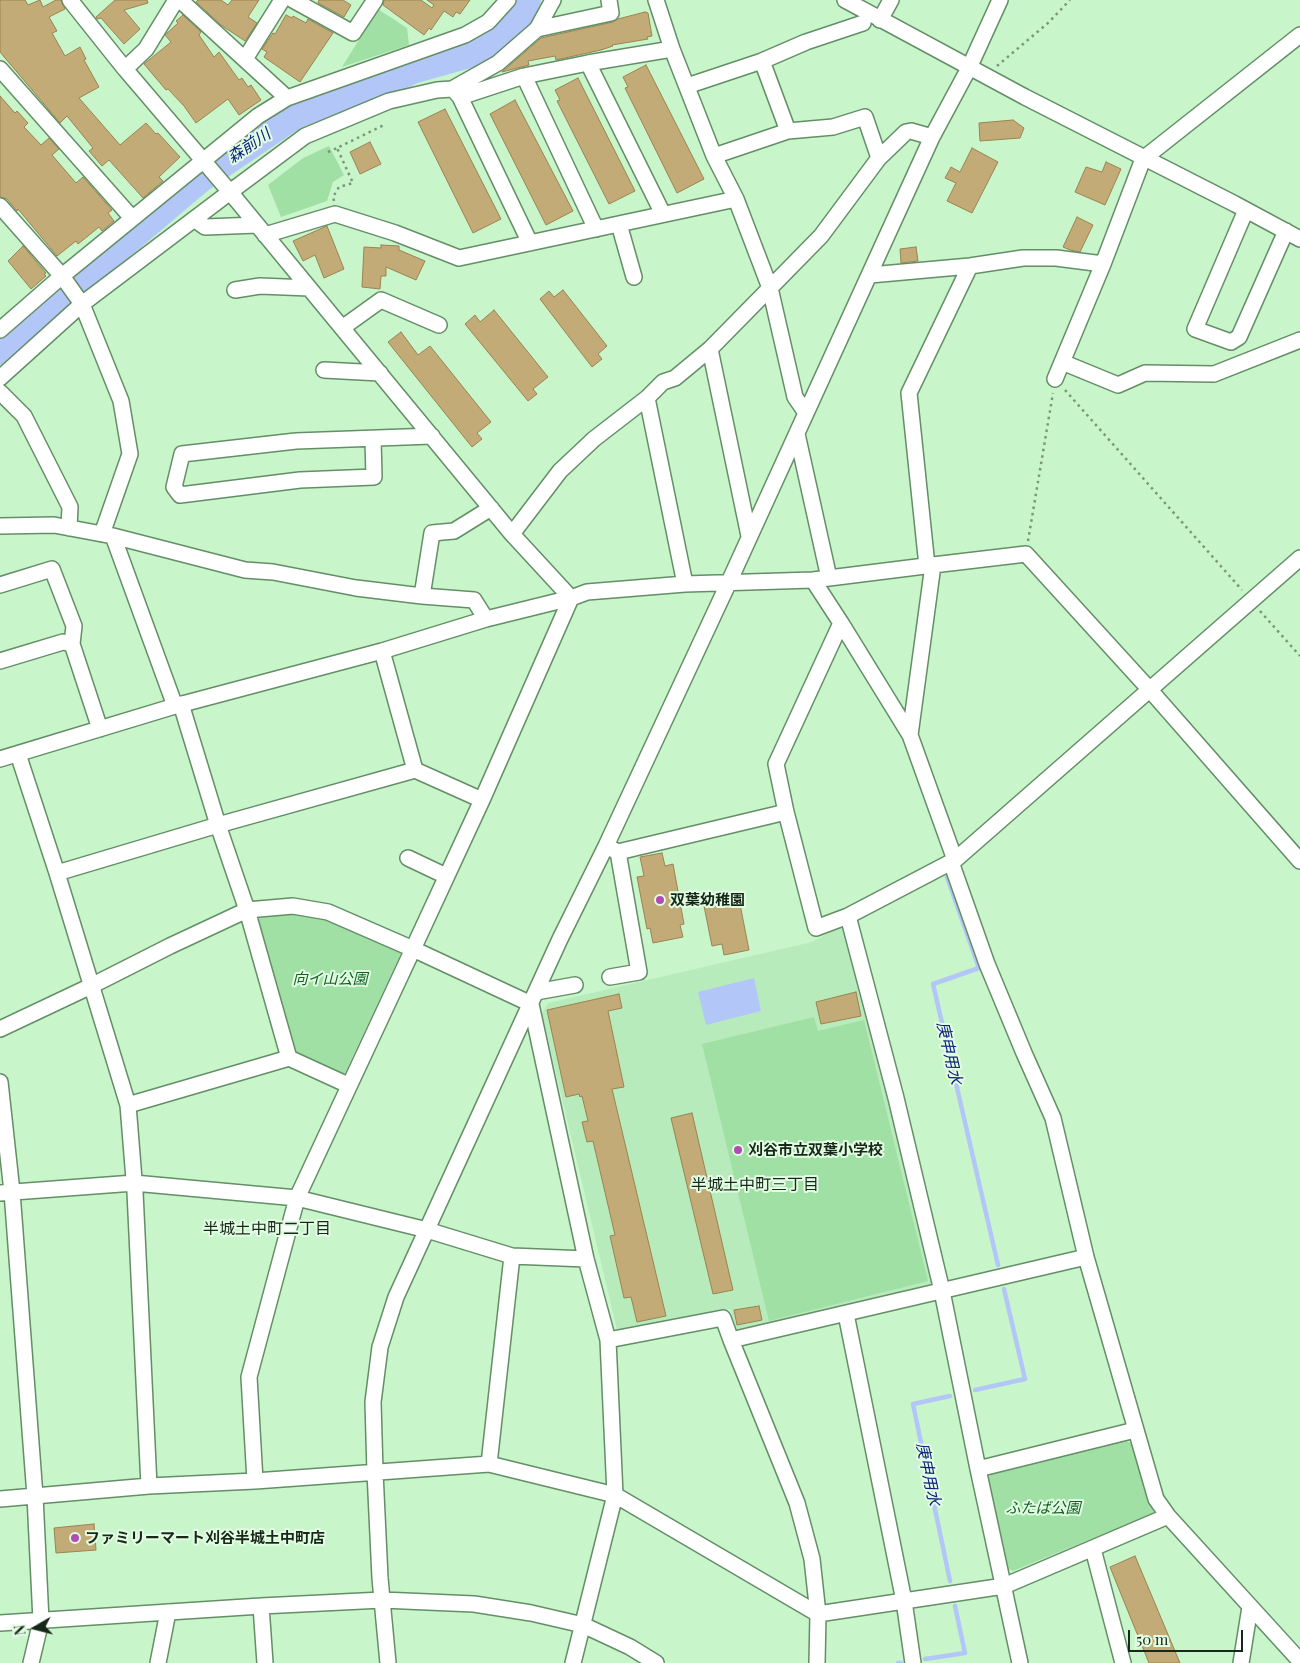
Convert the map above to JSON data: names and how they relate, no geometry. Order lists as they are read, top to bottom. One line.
{"districts":["半城土中町三丁目","半城土中町二丁目"],"water":["森前川","庚申用水"],"parks":["向イ山公園","ふたば公園"],"places":["双葉幼稚園","刈谷市立双葉小学校","ファミリーマート刈谷半城土中町店"],"scale_bar":"50 m","north":"left"}
